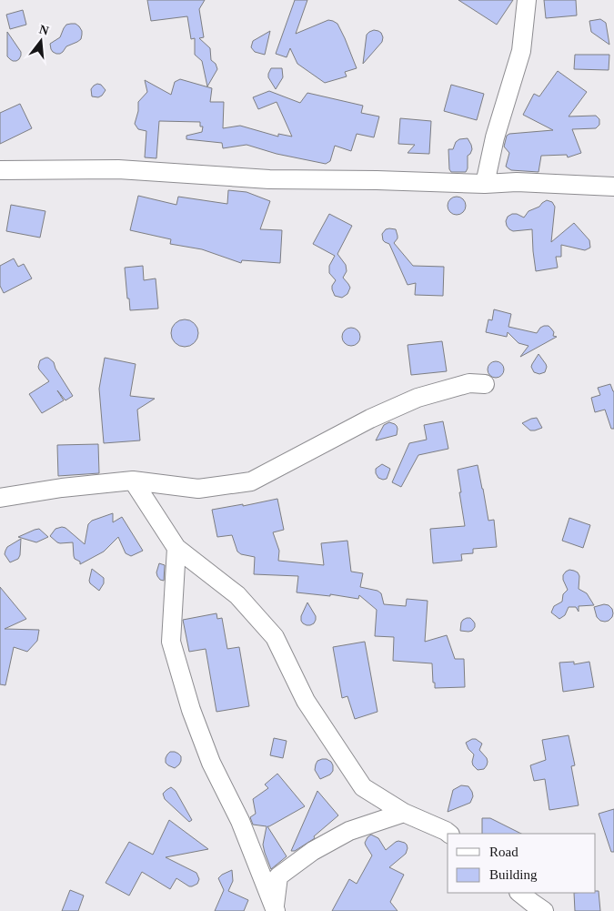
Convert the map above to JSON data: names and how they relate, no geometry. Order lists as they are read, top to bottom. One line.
{"legend":["Road","Building"],"north":"top"}
